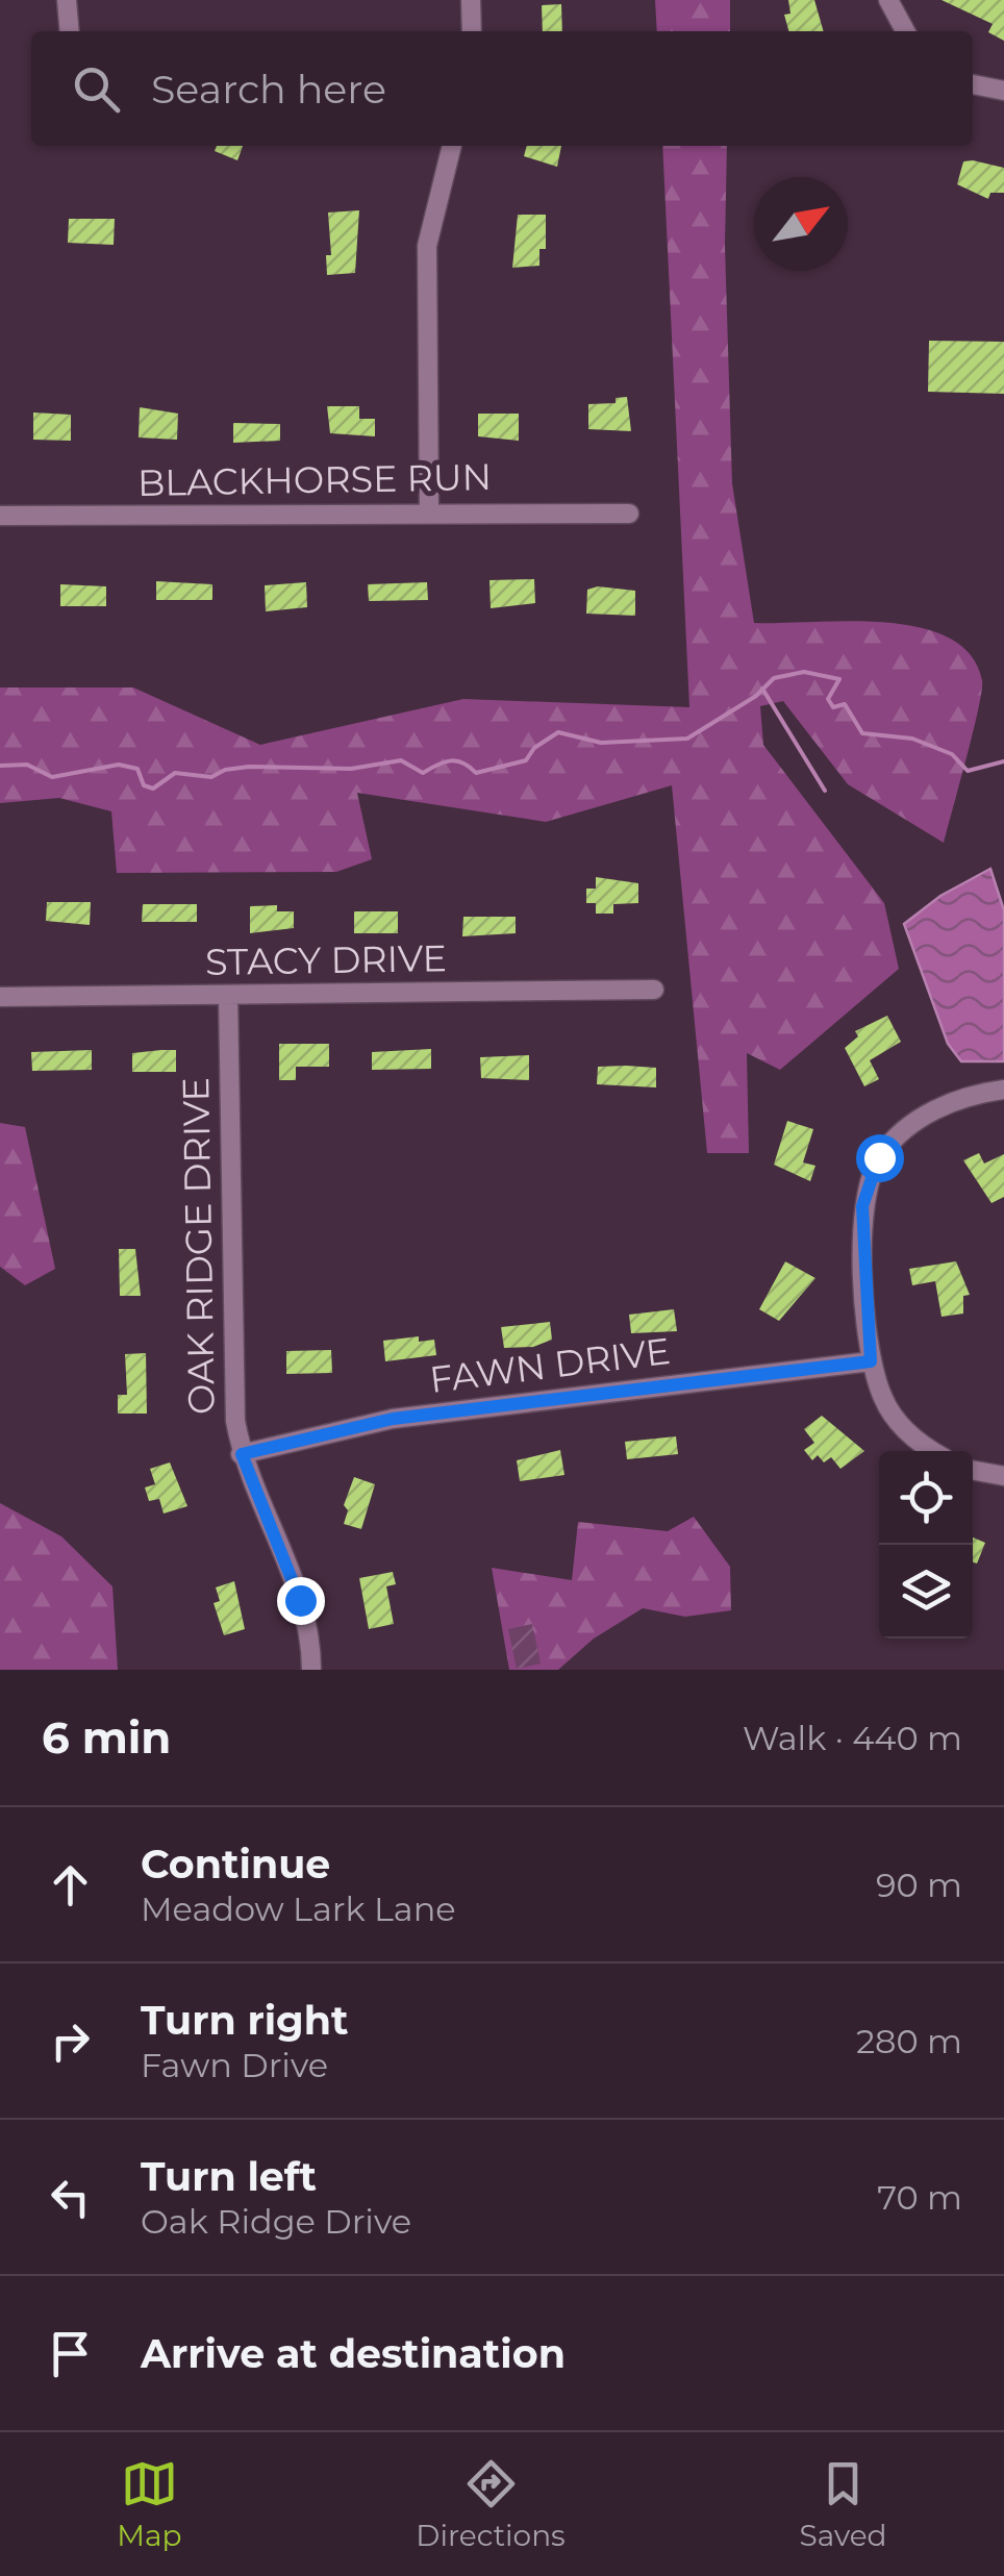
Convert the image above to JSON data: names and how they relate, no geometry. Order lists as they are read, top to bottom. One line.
{"streets":{"street":["BLACKHORSE RUN","STACY DRIVE","OAK RIDGE DRIVE","FAWN DRIVE"]},"crossings":[["STACY DRIVE","OAK RIDGE DRIVE"],["OAK RIDGE DRIVE","FAWN DRIVE"]],"north":"top right","page":{"search":"Search here","heading":["6 min","Walk · 440 m"],"list":[["Continue","Meadow Lark Lane","90 m"],["Turn right","Fawn Drive","280 m"],["Turn left","Oak Ridge Drive","70 m"],"Arrive at destination"],"nav":["Map","Directions","Saved"]}}
